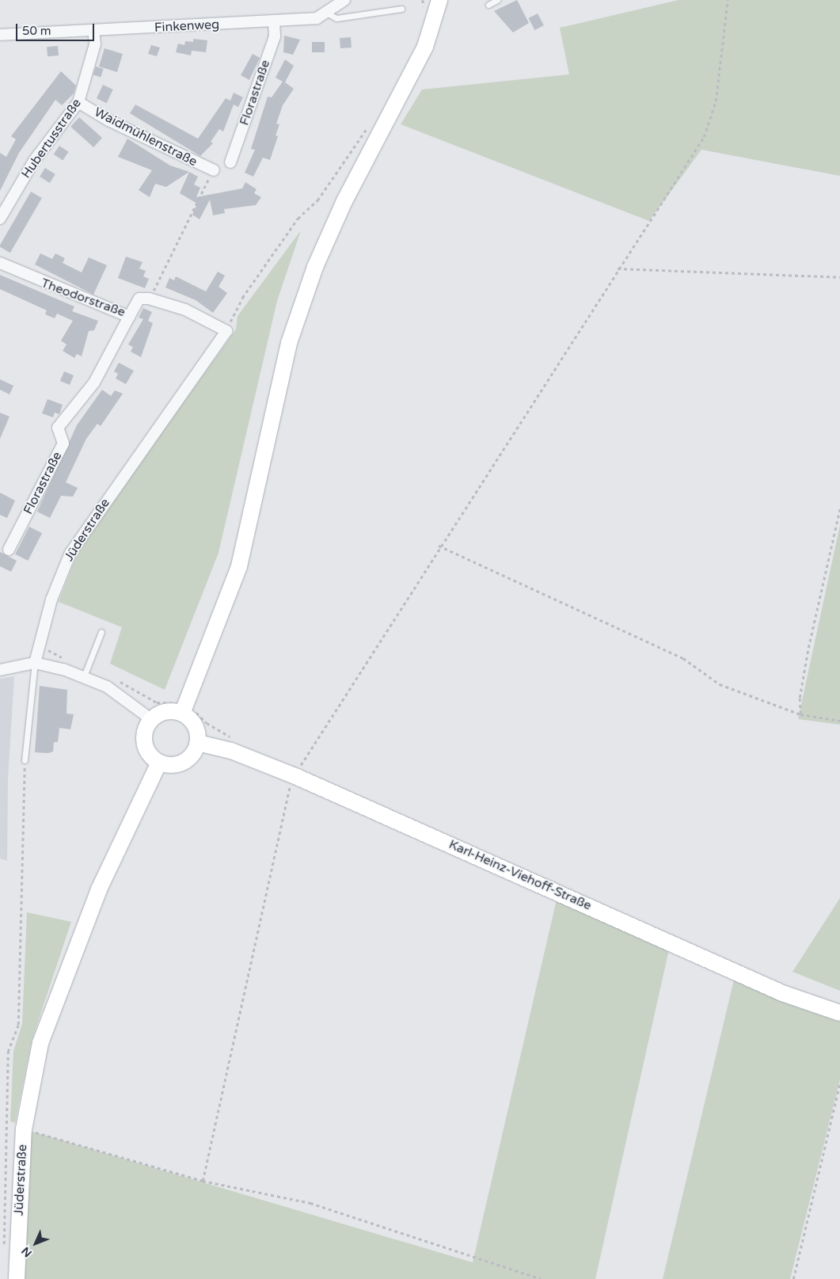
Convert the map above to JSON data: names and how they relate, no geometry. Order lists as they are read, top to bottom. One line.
{"streets":{"main road":["Jüderstraße","Karl-Heinz-Viehoff-Straße"],"street":["Finkenweg","Florastraße","Waidmühlenstraße","Hubertusstraße","Theodorstraße"]},"crossings":[["Finkenweg","Florastraße"],["Finkenweg","Hubertusstraße"],["Florastraße","Theodorstraße"],["Waidmühlenstraße","Hubertusstraße"],["Jüderstraße","Karl-Heinz-Viehoff-Straße"]],"scale_bar":"50 m","north":"bottom left"}
